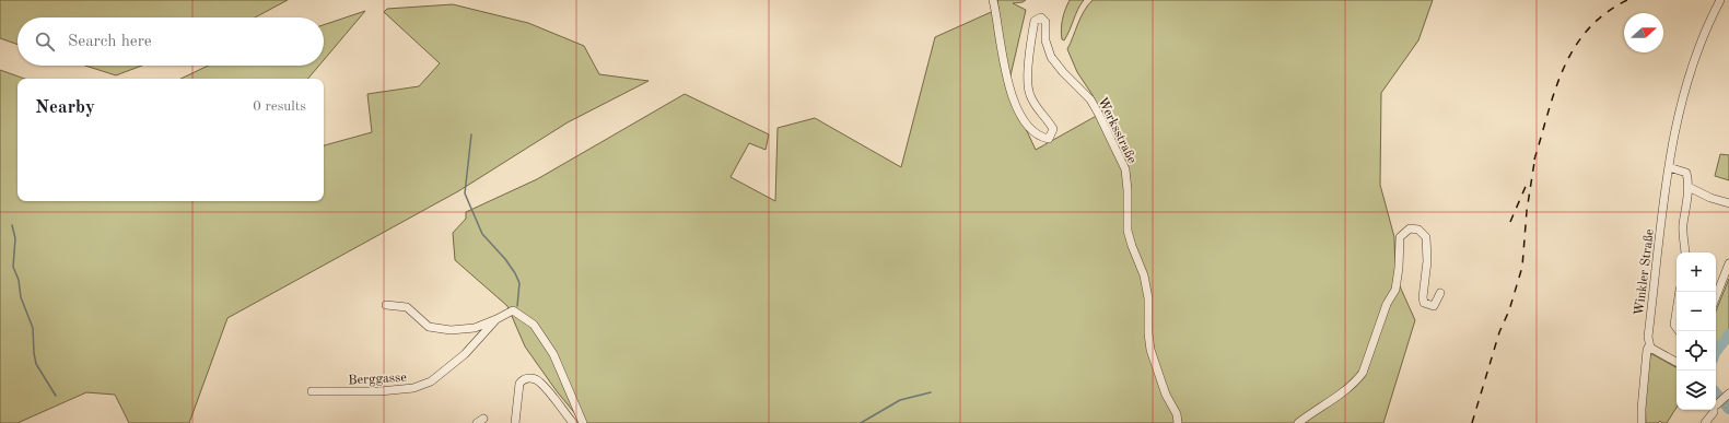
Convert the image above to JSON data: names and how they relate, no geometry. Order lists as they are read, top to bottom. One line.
{"streets":{"street":["Werksstraße","Winkler Straße","Berggasse"]},"north":"right","page":{"search":"Search here","heading":["Nearby","0 results"],"map_buttons":["+","−"]}}
